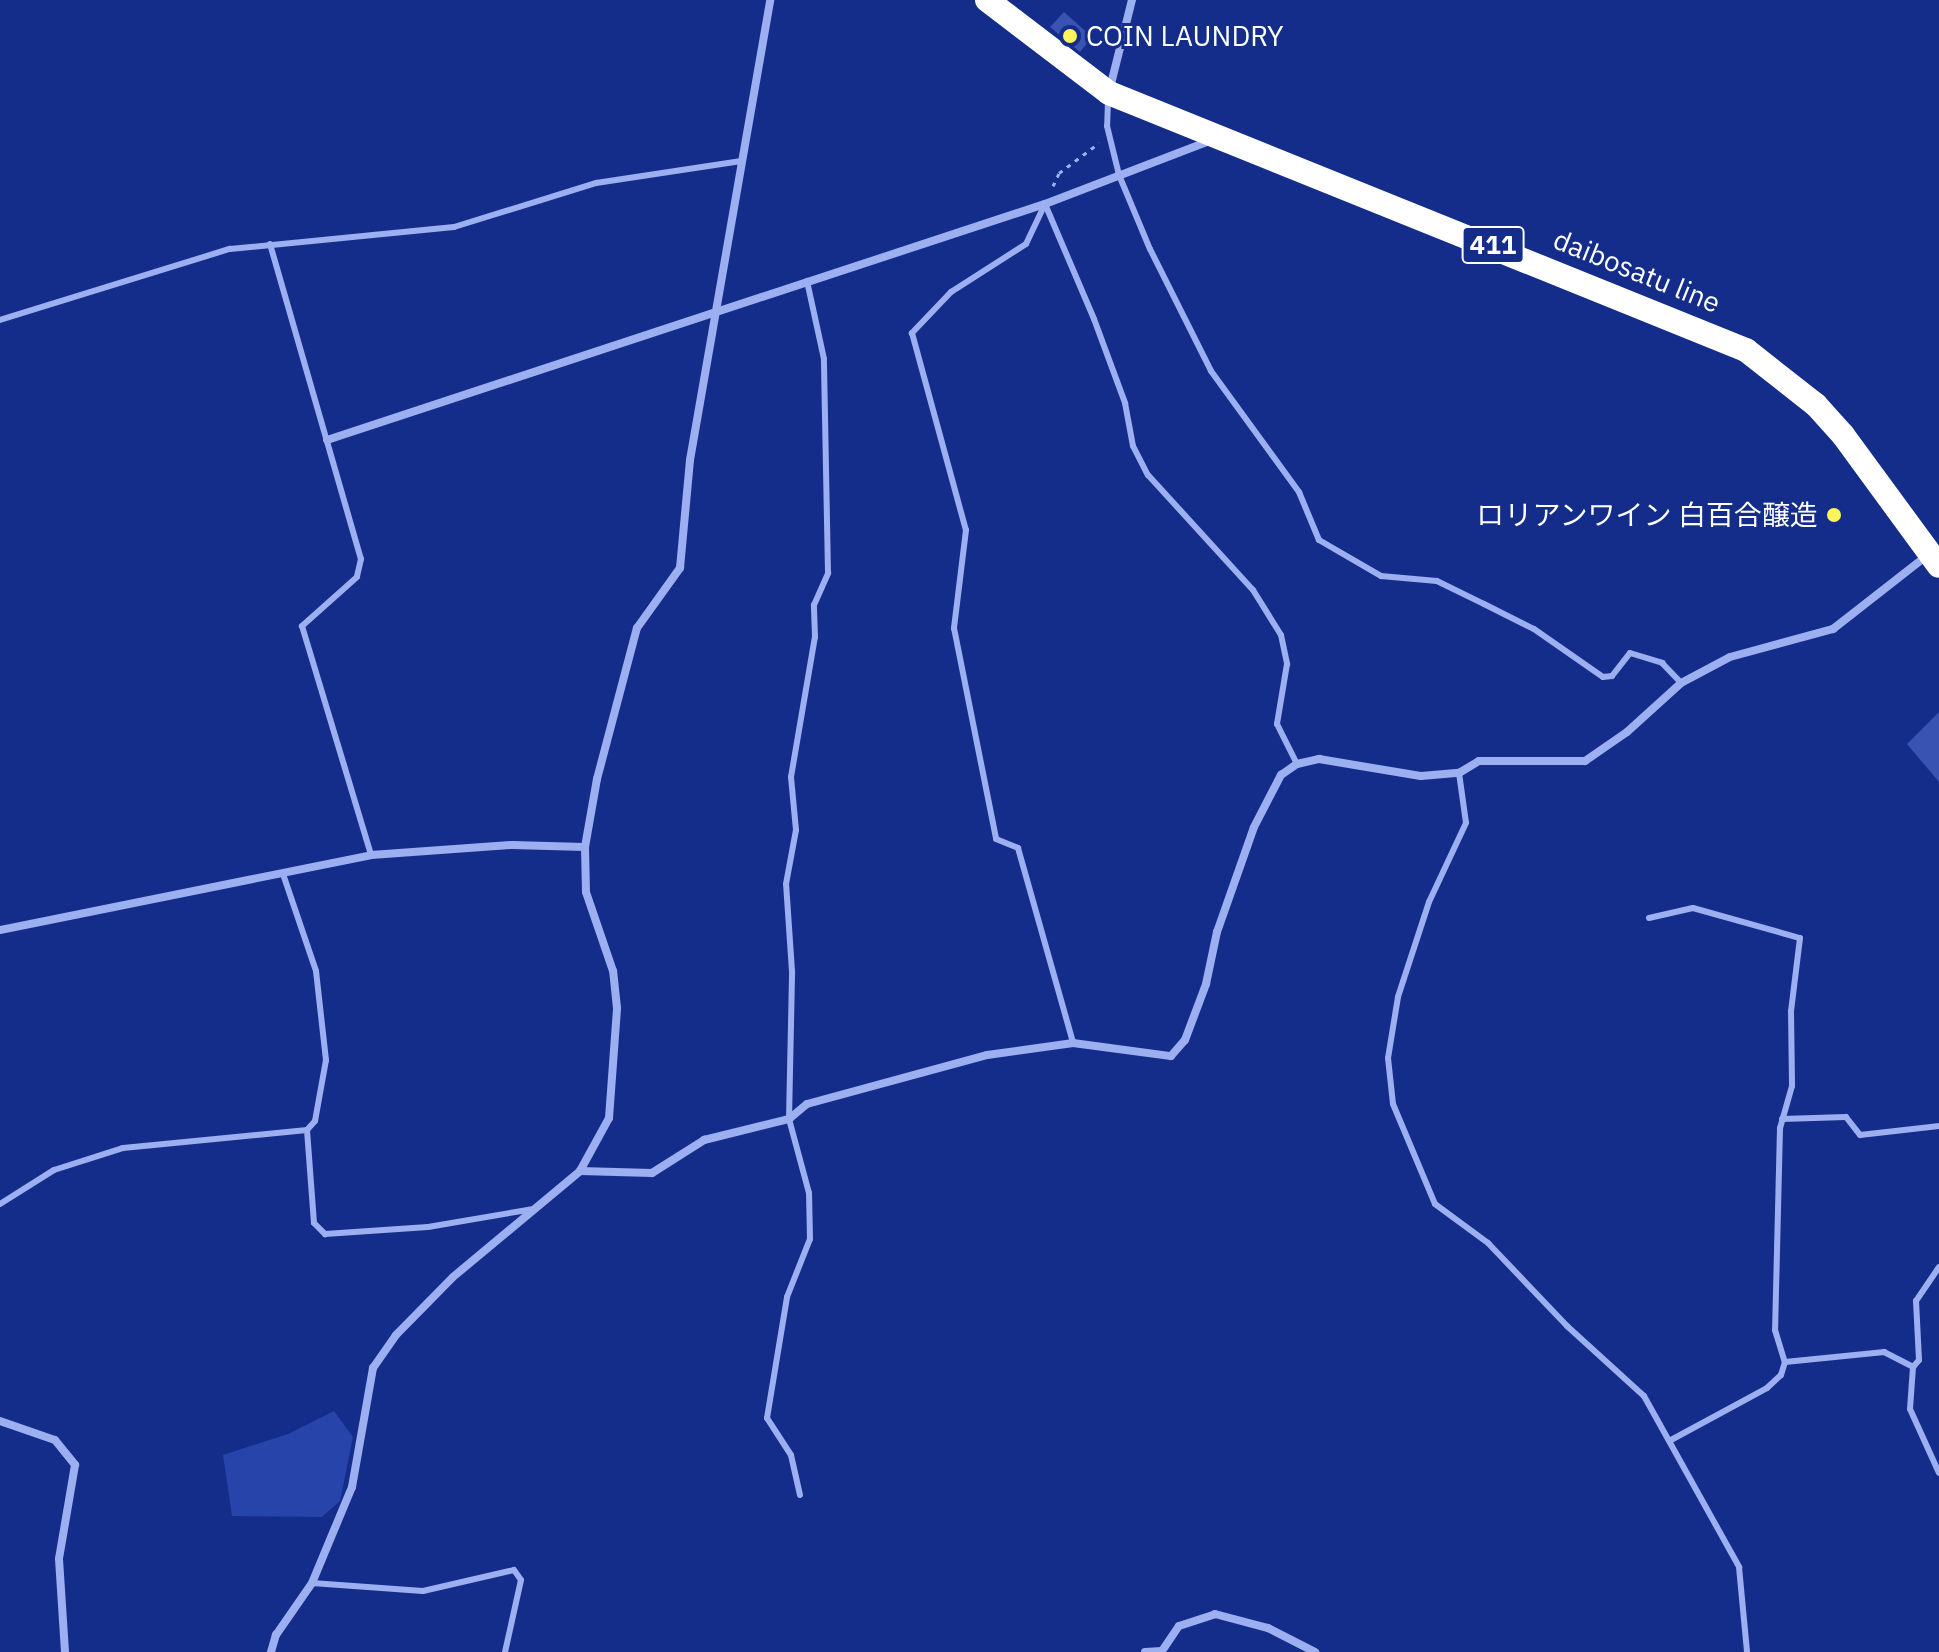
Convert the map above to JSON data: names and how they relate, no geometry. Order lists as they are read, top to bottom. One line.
{"streets":{"highway":["411","daibosatu line"]},"places":["COIN LAUNDRY","ロリアンワイン 白百合醸造"]}
